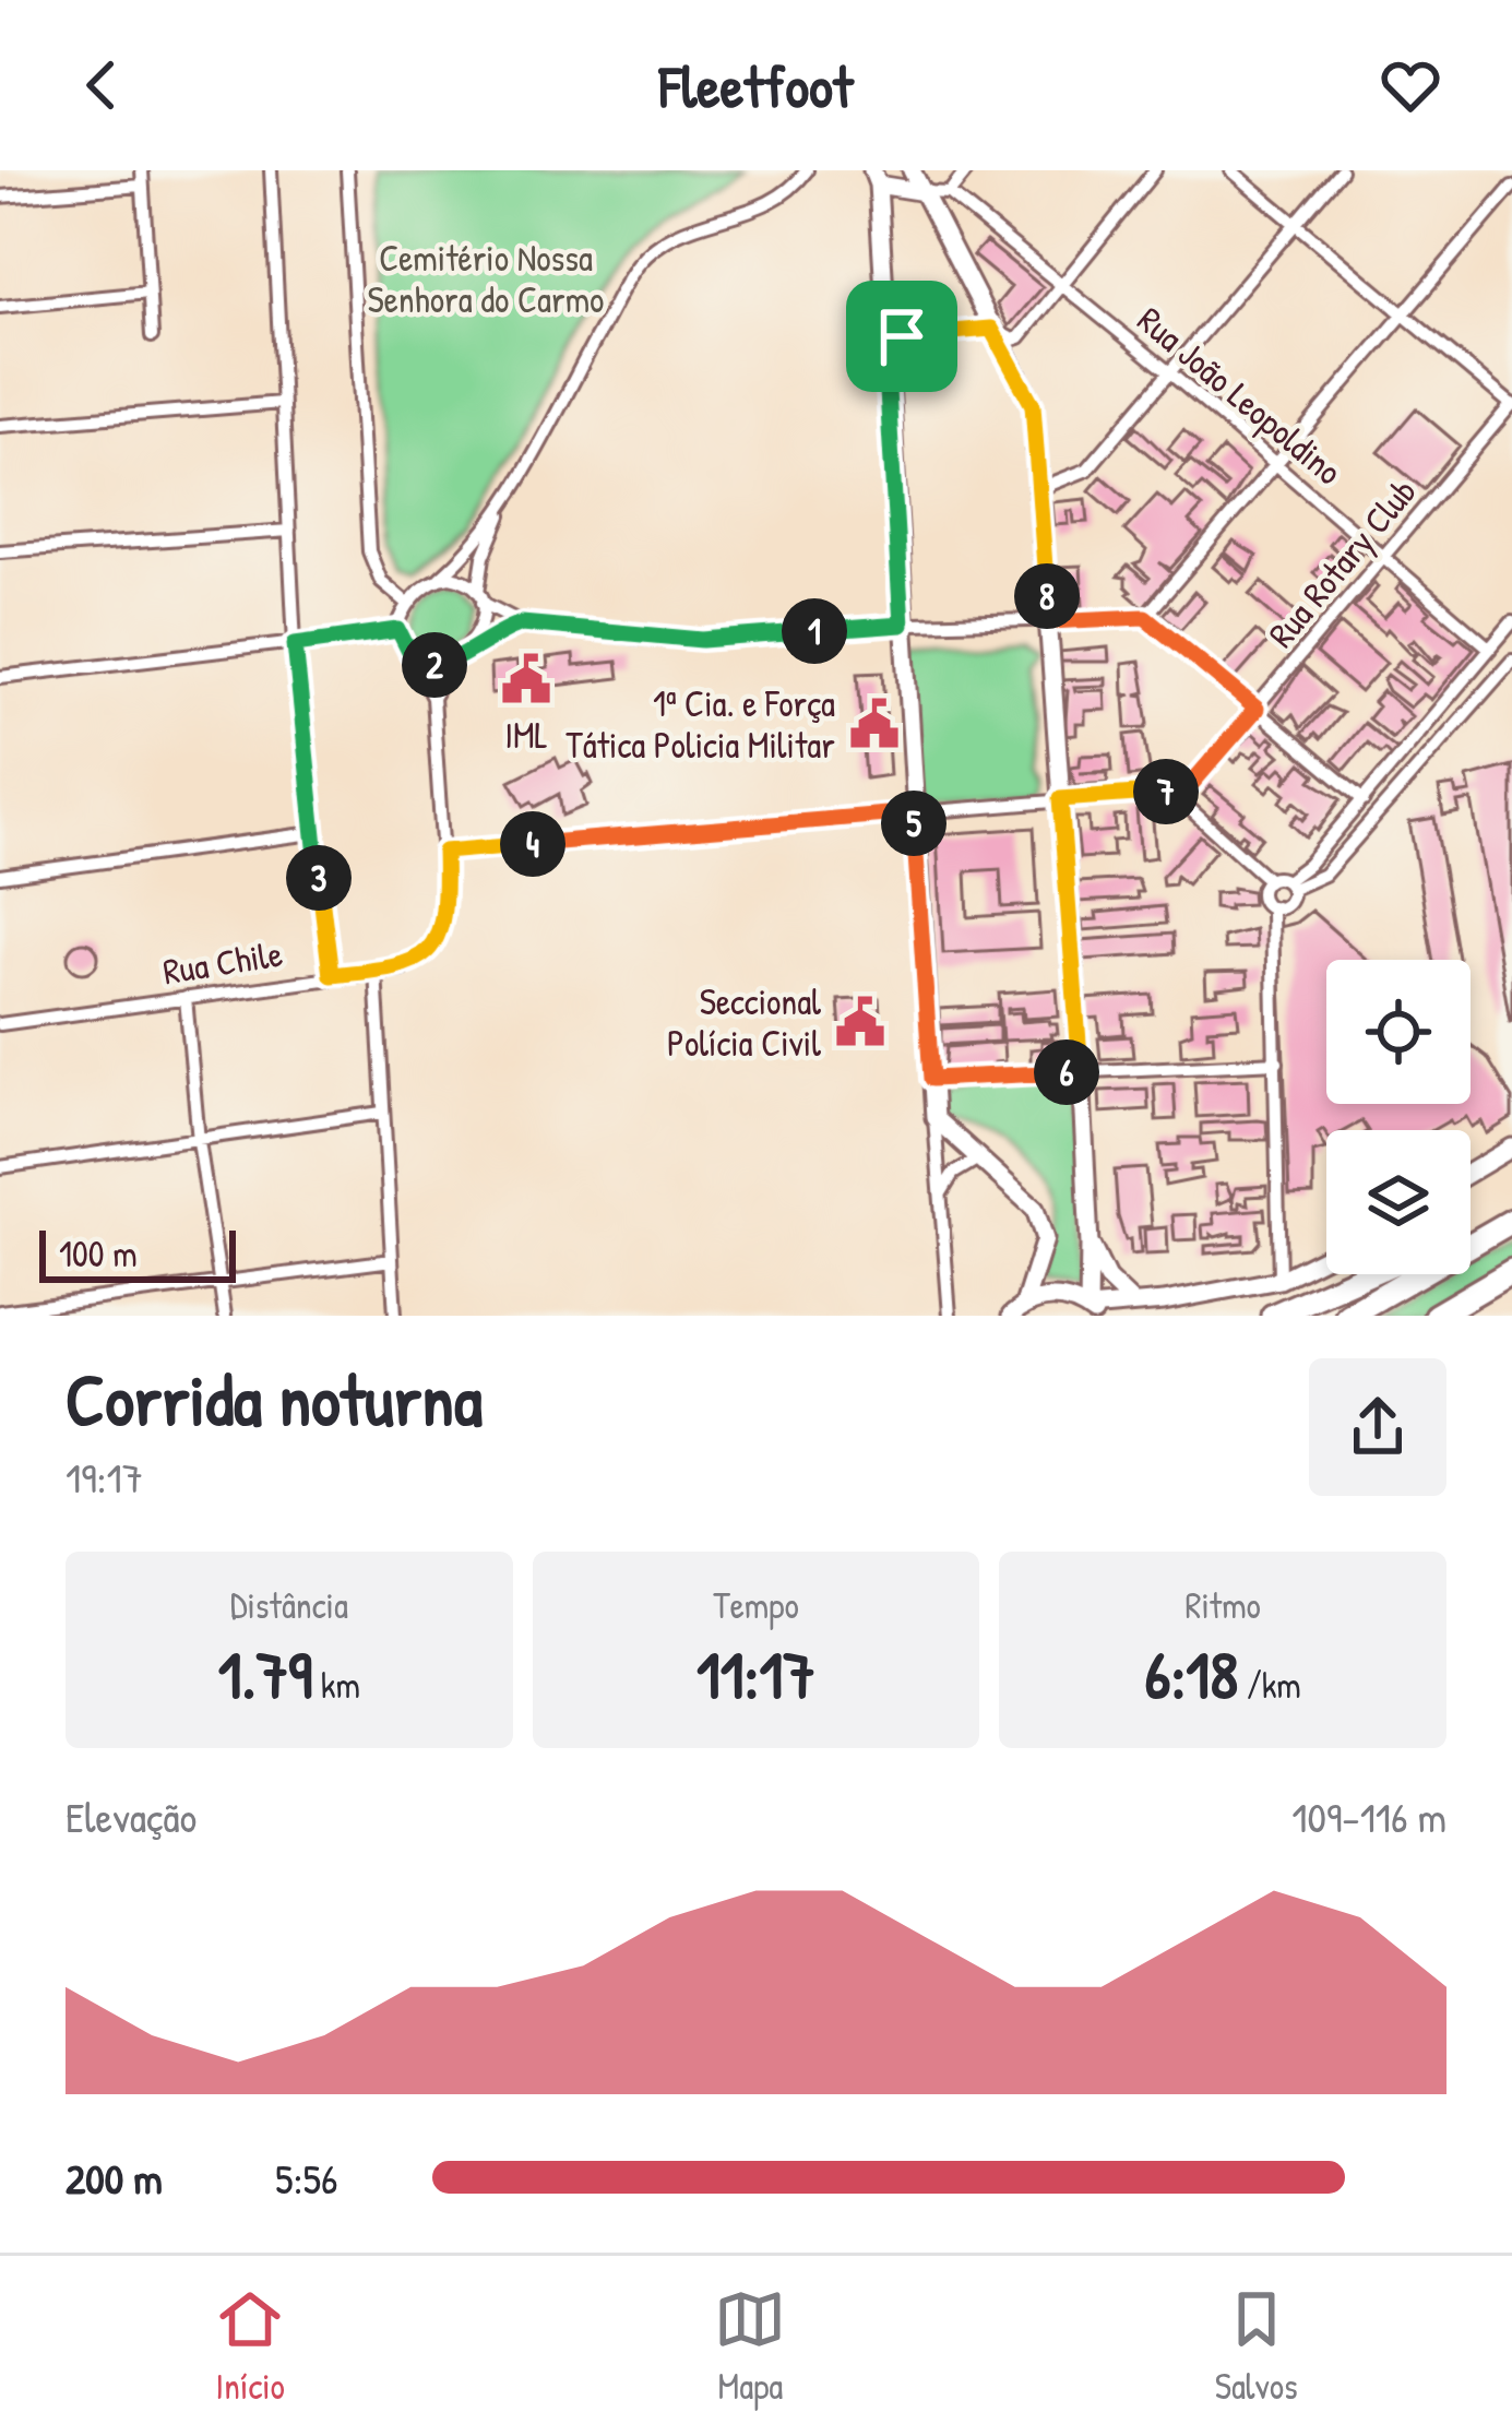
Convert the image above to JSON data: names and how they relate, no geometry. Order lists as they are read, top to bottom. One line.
{"streets":{"street":["Rua João Leopoldino","Rua Rotary Club","Rua Chile"]},"crossings":[["Rua João Leopoldino","Rua Rotary Club"]],"parks":["Cemitério Nossa Senhora do Carmo"],"places":{"public building":["IML","1ª Cia. e Força Tática Policia Militar","Seccional Polícia Civil"]},"scale_bar":"100 m","page":{"header":"Fleetfoot","pins":["8","1","2","7","5","4","3","6"],"scale":"100 m","heading":["Corrida noturna","19:17"],"stats":[["Distância","1.79 km"],["Tempo","11:17"],["Ritmo","6:18 /km"]],"chart":["Elevação","109–116 m"],"list":[{"name":"200 m","note":"5:56"}],"tabs":["Início","Mapa","Salvos"]}}
